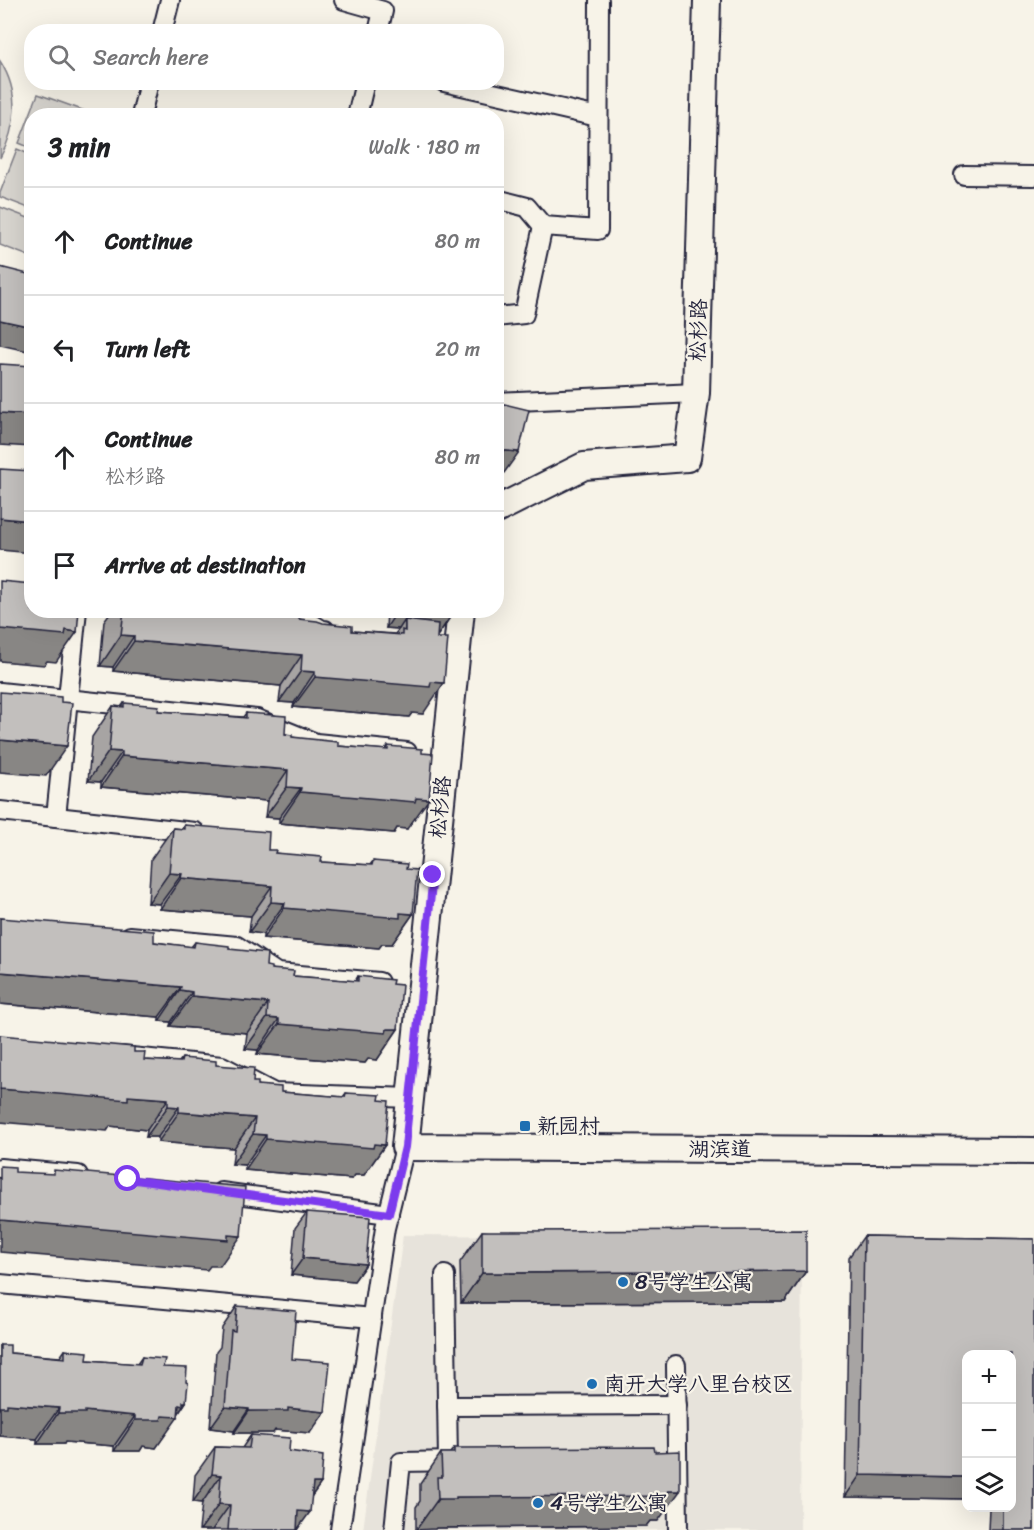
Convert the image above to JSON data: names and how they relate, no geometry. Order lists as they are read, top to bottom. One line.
{"streets":{"street":["松杉路","湖滨道"]},"crossings":[["松杉路","湖滨道"]],"places":{"transit":["新园村"],"other":["8号学生公寓","南开大学八里台校区","4号学生公寓"]},"page":{"search":"Search here","heading":["3 min","Walk · 180 m"],"list":[["Continue","80 m"],["Turn left","20 m"],["Continue","松杉路","80 m"],"Arrive at destination"],"map_buttons":["+","−"]}}
